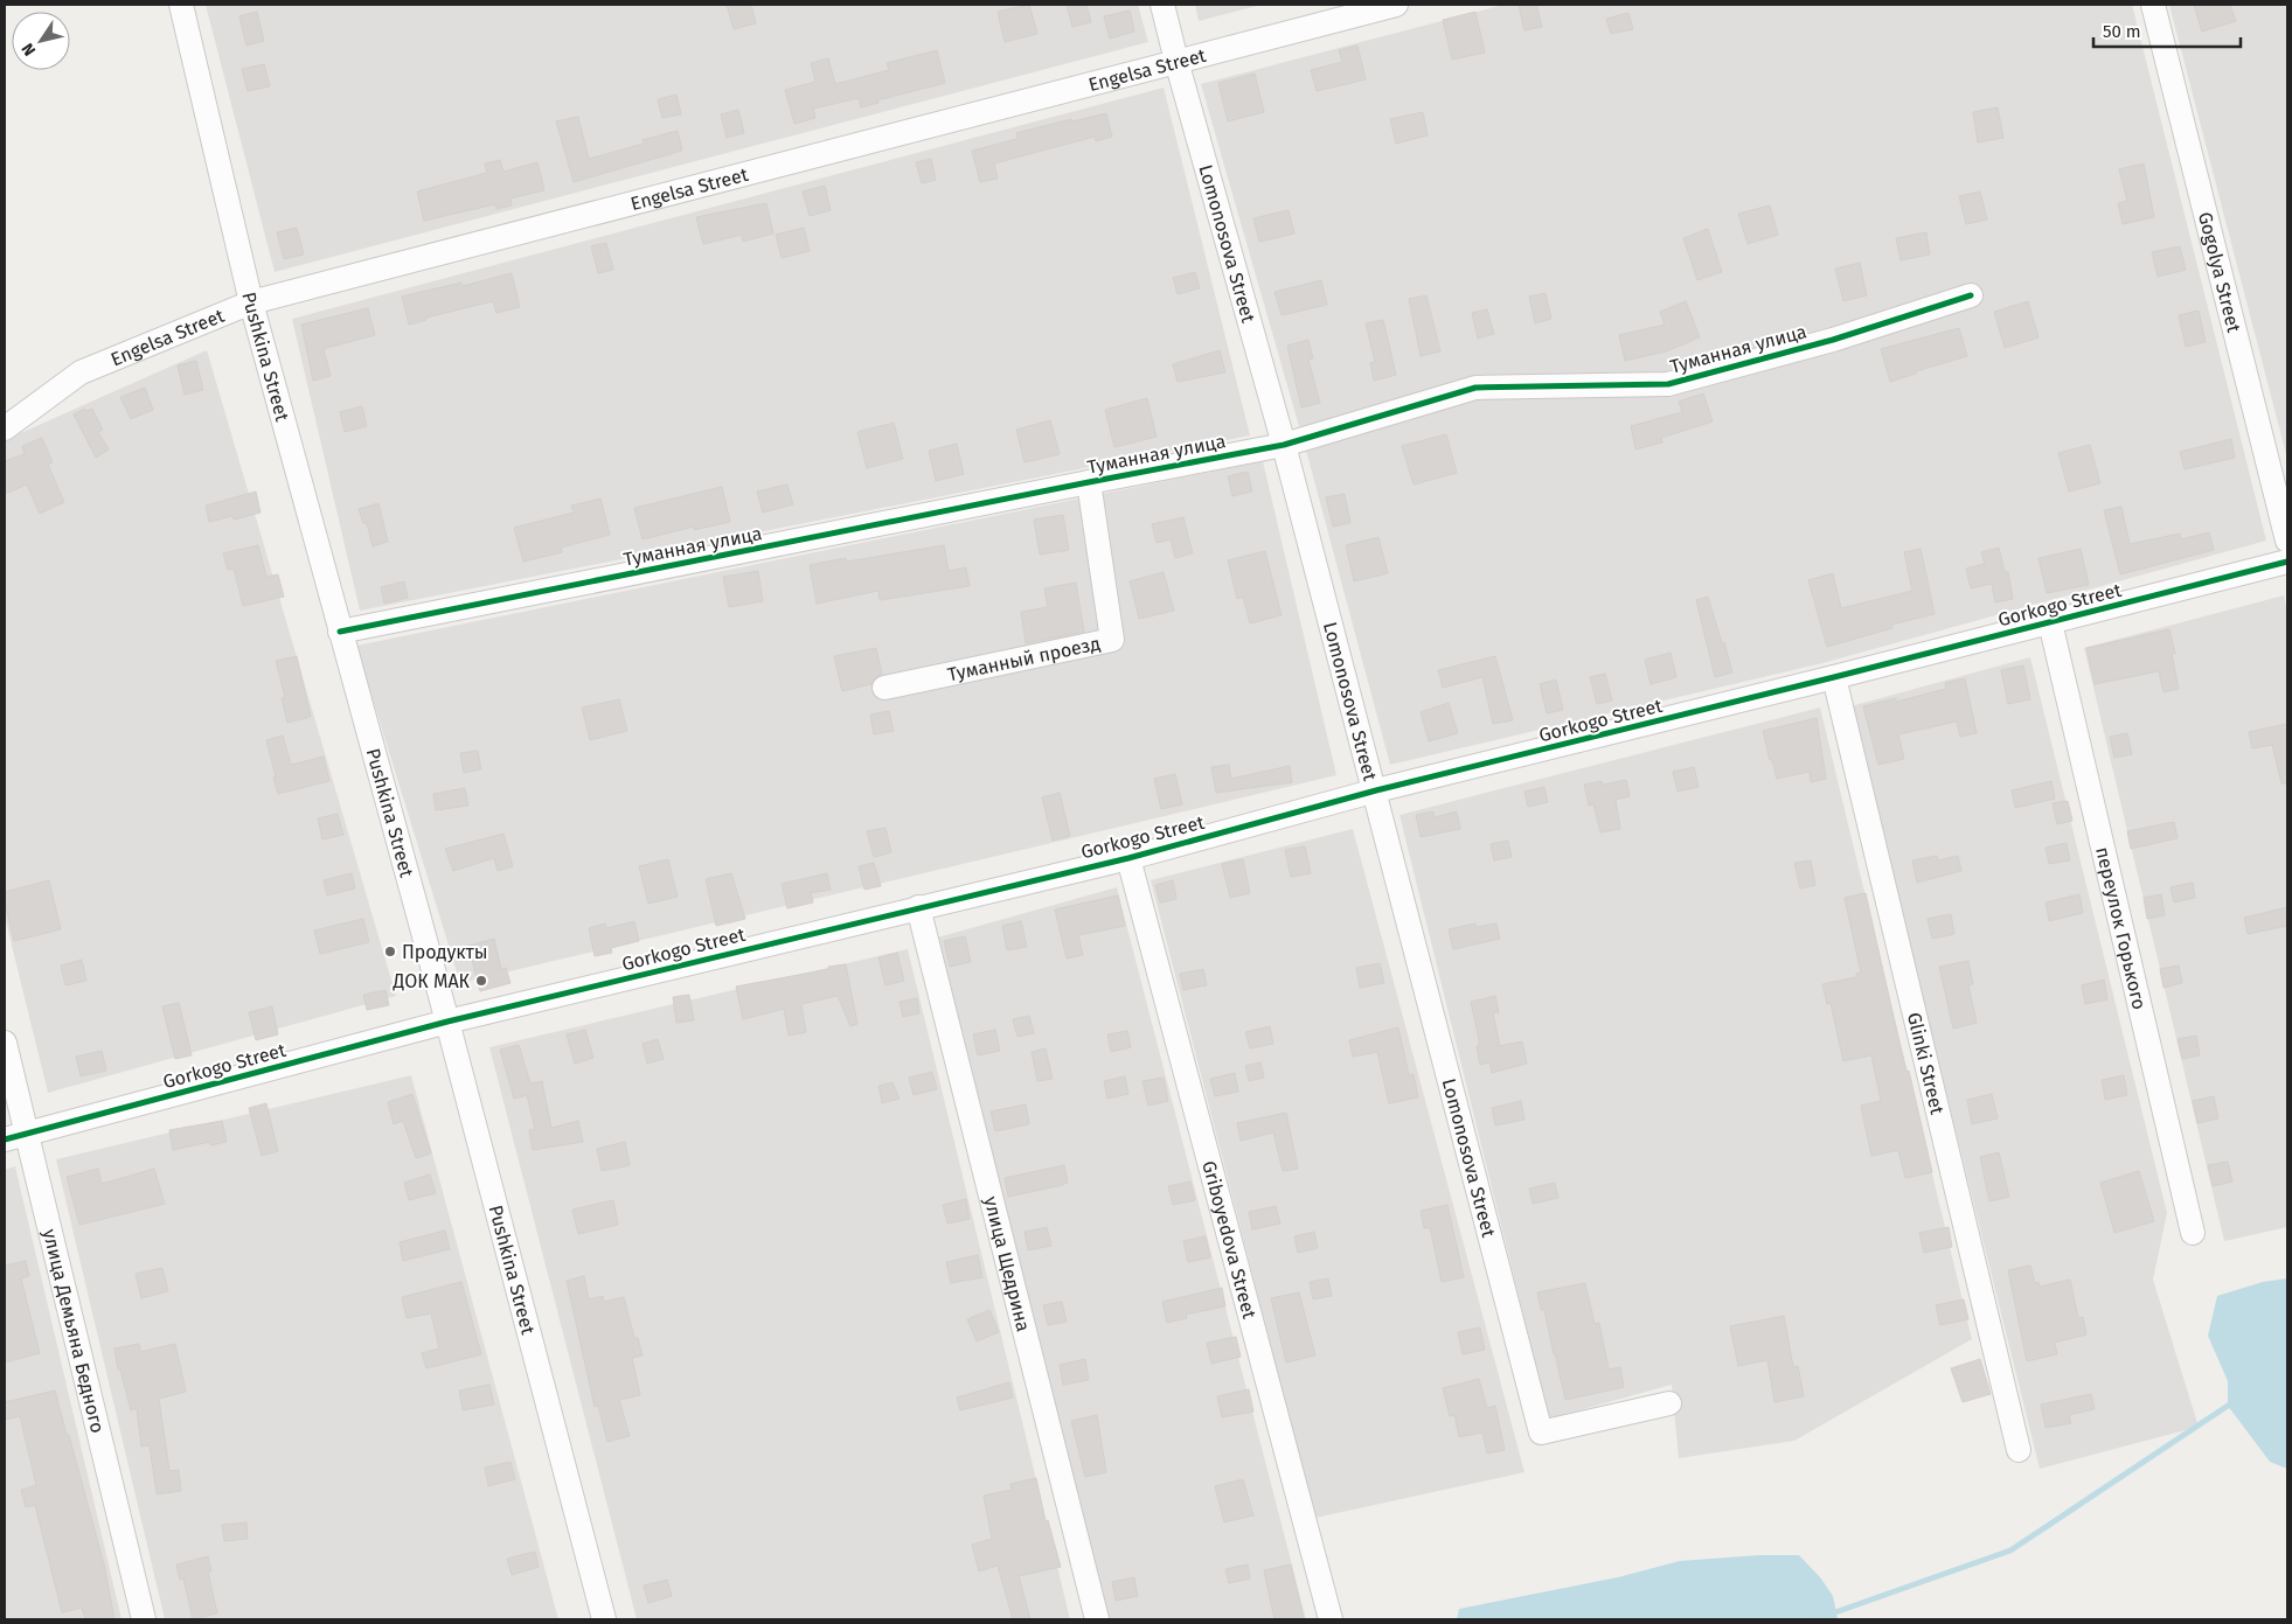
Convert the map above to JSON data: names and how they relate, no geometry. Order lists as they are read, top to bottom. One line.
{"streets":{"street":["Engelsa Street","Lomonosova Street","Gogolya Street","Туманная улица","Pushkina Street","Gorkogo Street","Туманный проезд","переулок Горького","Glinki Street","Griboyedova Street","улица Щедрина","улица Демьяна Бедного"]},"crossings":[["Engelsa Street","Lomonosova Street"],["Engelsa Street","Pushkina Street"],["Lomonosova Street","Туманная улица"],["Lomonosova Street","Gorkogo Street"],["Туманная улица","Pushkina Street"],["Туманная улица","Туманный проезд"],["Pushkina Street","Gorkogo Street"],["Gorkogo Street","переулок Горького"],["Gorkogo Street","Glinki Street"],["Gorkogo Street","Griboyedova Street"],["Gorkogo Street","улица Щедрина"],["Gorkogo Street","улица Демьяна Бедного"]],"places":["Продукты","ДОК МАК"],"scale_bar":"50 m","north":"bottom left"}
